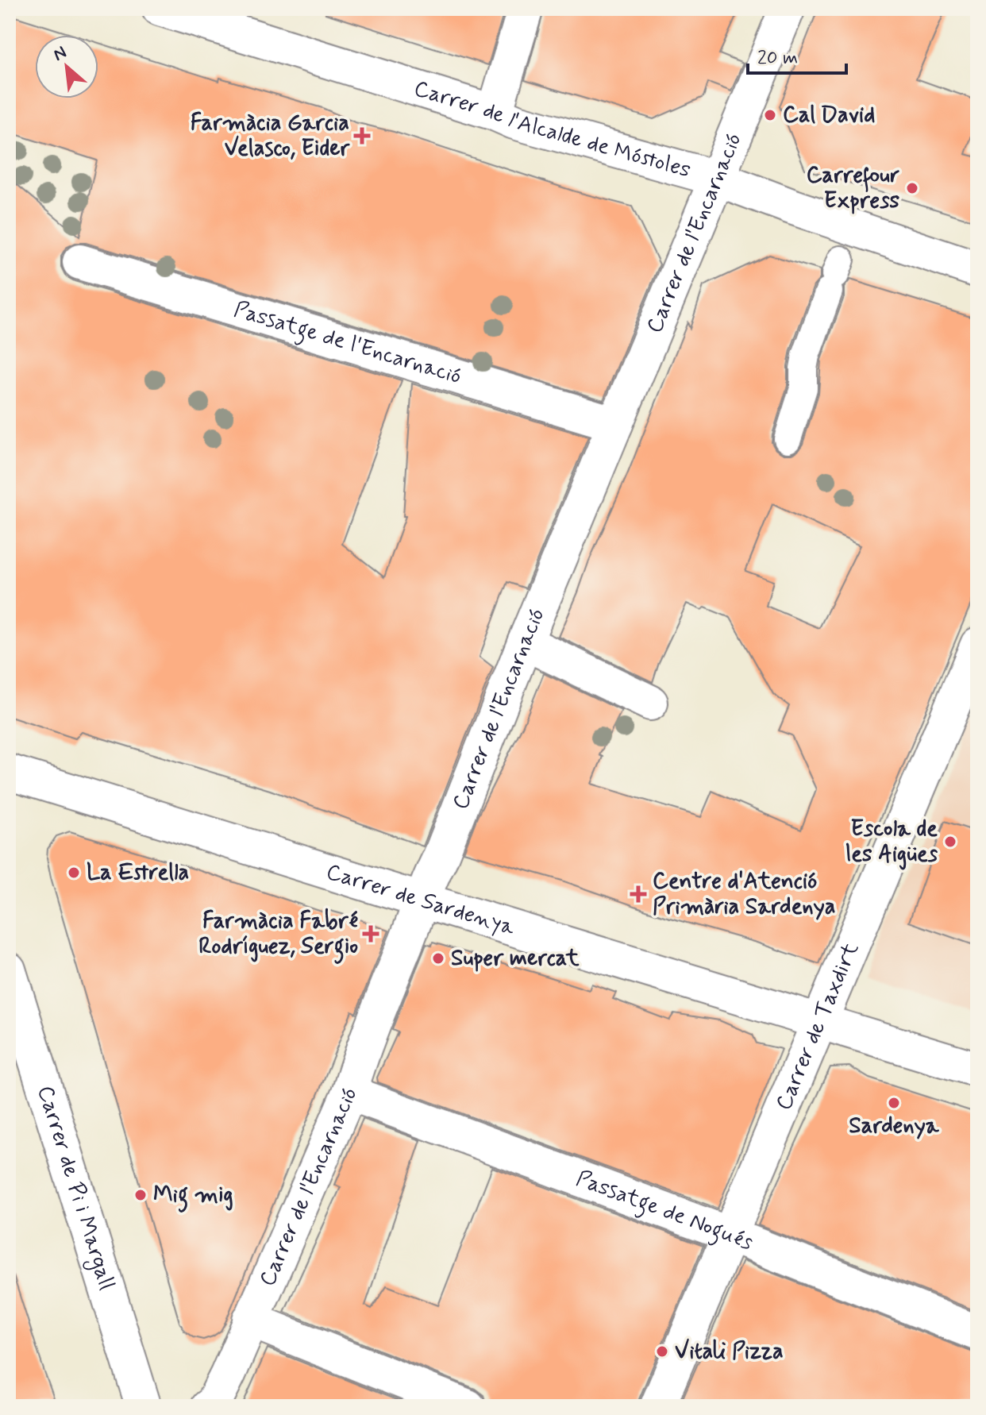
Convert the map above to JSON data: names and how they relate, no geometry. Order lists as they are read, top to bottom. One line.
{"streets":{"street":["Carrer de l'Alcalde de Móstoles","Carrer de l'Encarnació","Passatge de l'Encarnació","Carrer de Sardenya","Carrer de Taxdirt","Carrer de Pi i Margall","Passatge de Nogués"]},"crossings":[["Carrer de l'Alcalde de Móstoles","Carrer de l'Encarnació"],["Carrer de l'Encarnació","Passatge de l'Encarnació"],["Carrer de l'Encarnació","Carrer de Sardenya"],["Carrer de l'Encarnació","Passatge de Nogués"],["Carrer de Sardenya","Carrer de Taxdirt"],["Carrer de Taxdirt","Passatge de Nogués"]],"places":{"other":["Cal David","Carrefour Express","Escola de les Aigües","La Estrella","Super mercat","Sardenya","Mig mig","Vitali Pizza"],"health":["Farmàcia Garcia Velasco, Eider","Centre d'Atenció Primària Sardenya","Farmàcia Fabré Rodríguez, Sergio"]},"scale_bar":"20 m","north":"top left"}
